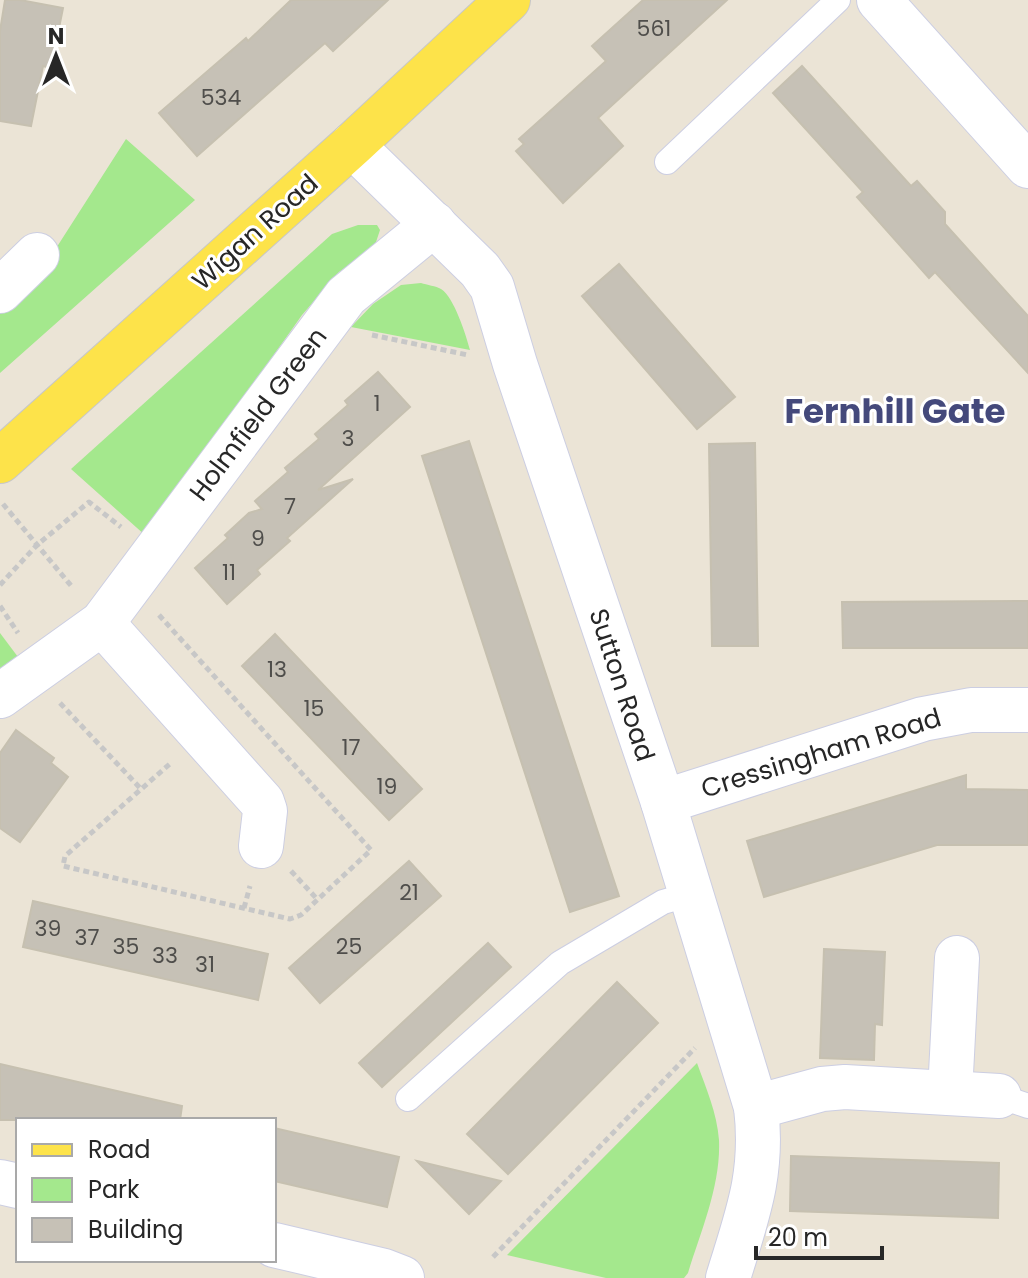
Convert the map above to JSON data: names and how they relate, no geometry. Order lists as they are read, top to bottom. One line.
{"streets":{"main road":["Wigan Road"],"street":["Holmfield Green","Sutton Road","Cressingham Road"]},"crossings":[["Wigan Road","Sutton Road"],["Holmfield Green","Sutton Road"],["Sutton Road","Cressingham Road"]],"districts":["Fernhill Gate"],"house_numbers":["561","534","1","3","7","9","11","13","15","17","19","21","39","37","35","25","33","31"],"legend":["Road","Park","Building"],"scale_bar":"20 m","north":"top"}
